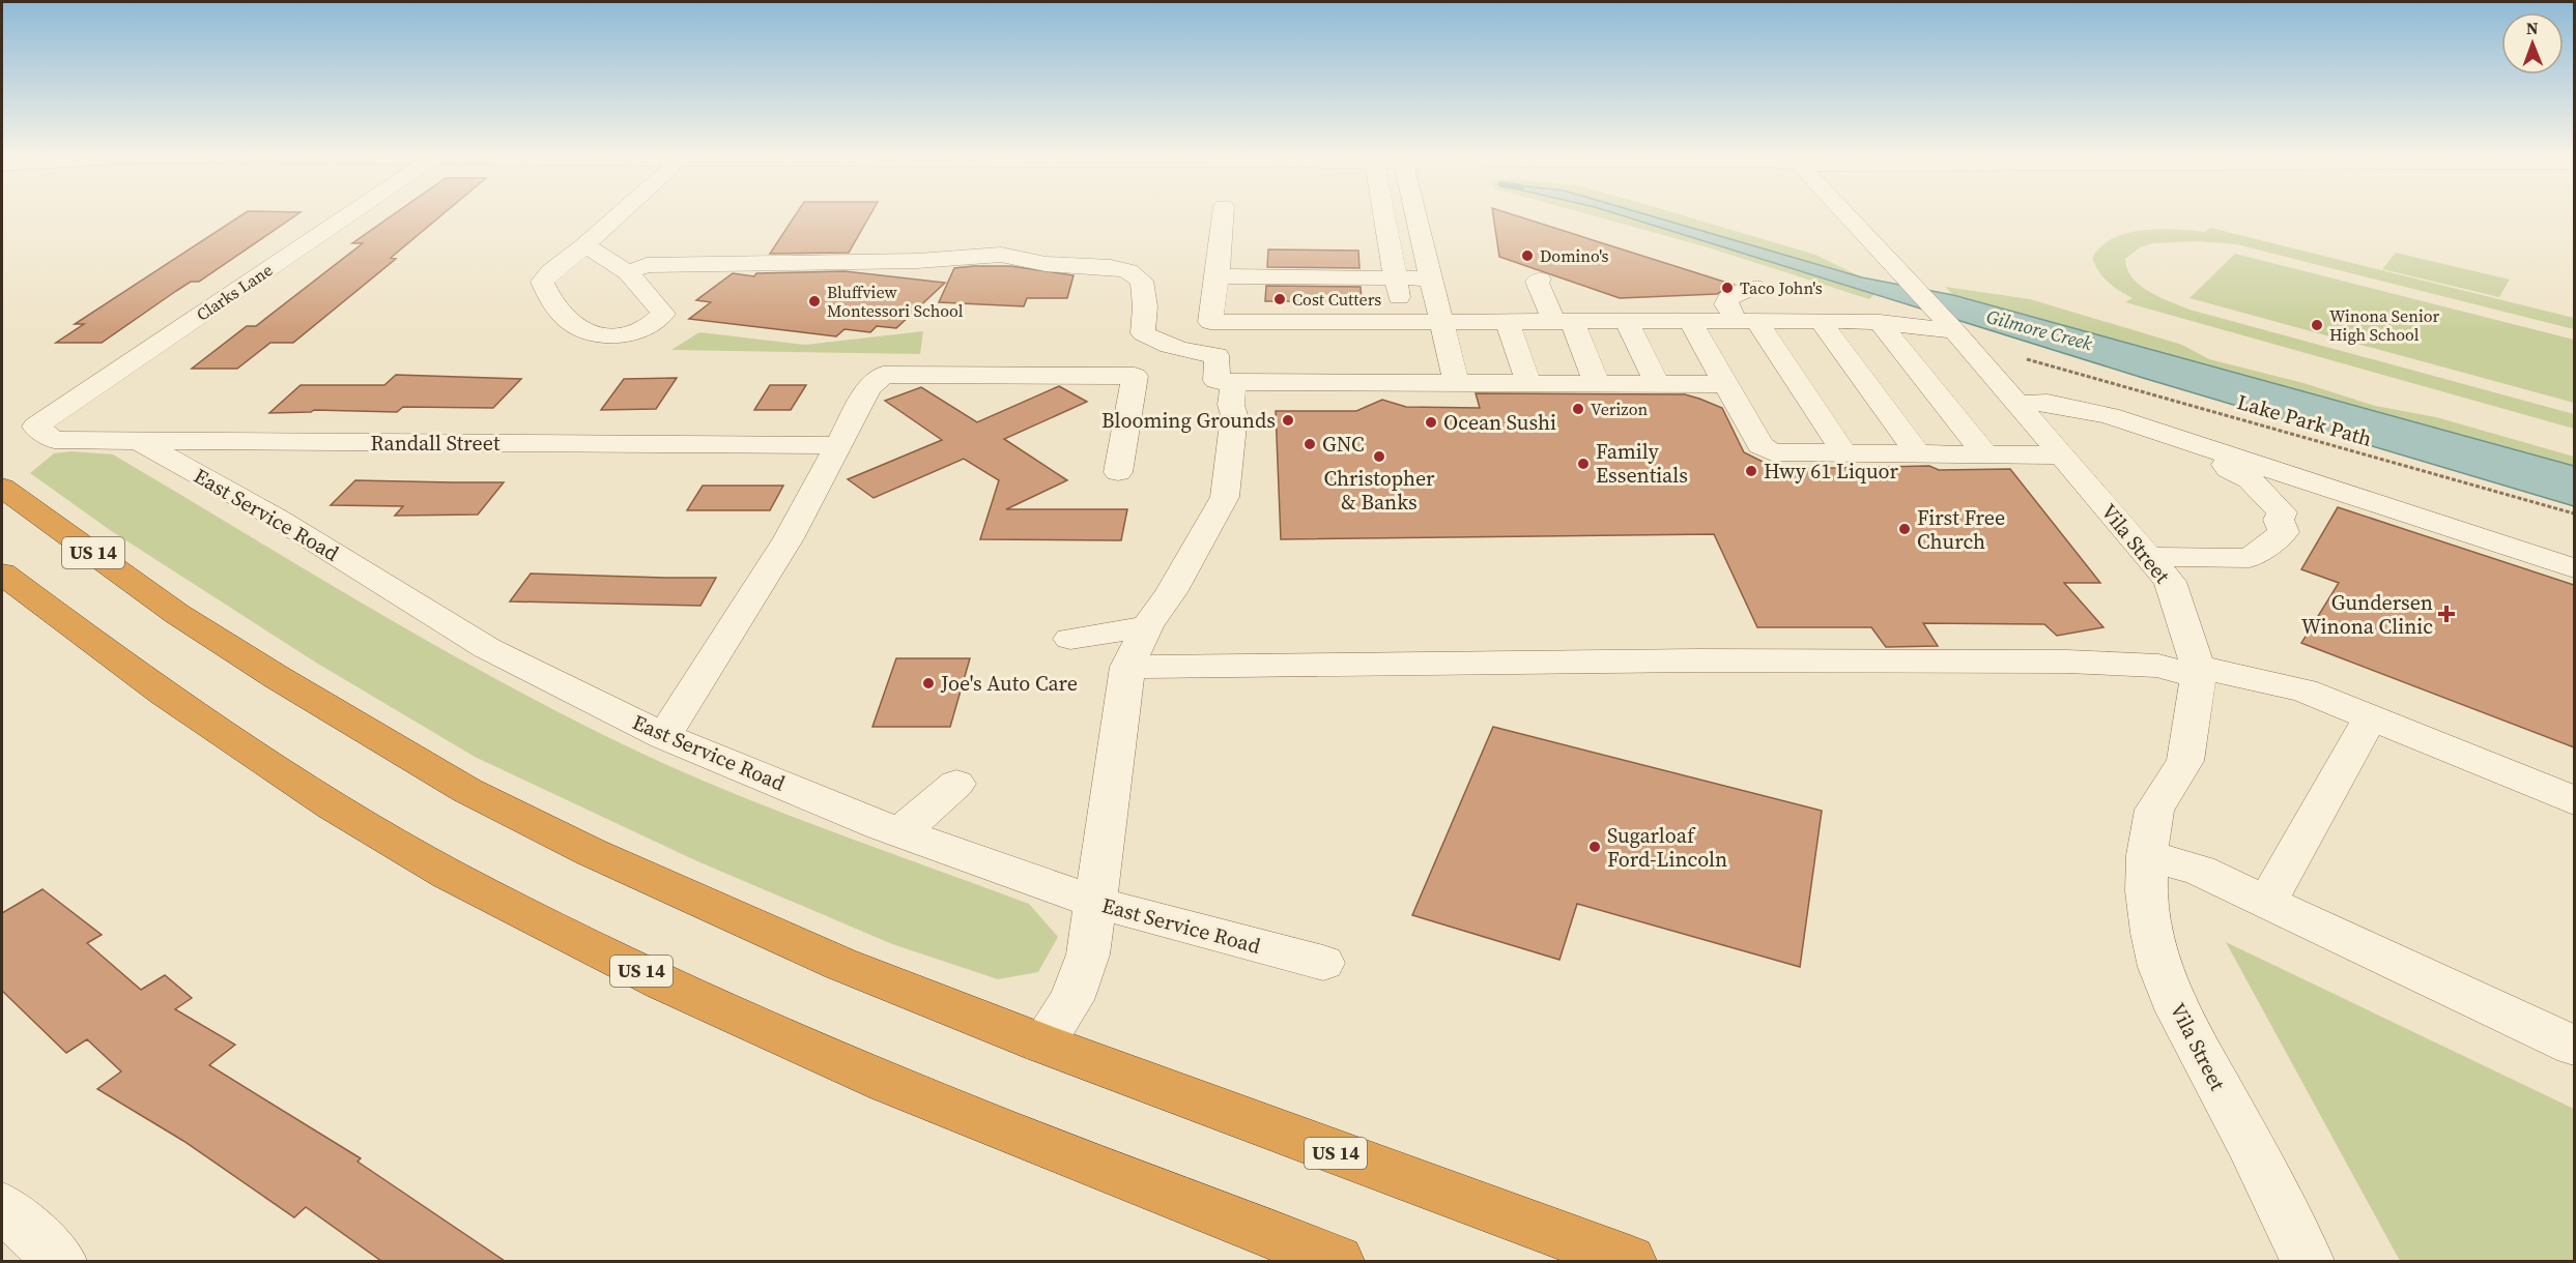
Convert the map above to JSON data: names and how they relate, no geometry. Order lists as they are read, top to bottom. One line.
{"streets":{"highway":["US 14"],"street":["Clarks Lane","Randall Street","East Service Road","Vila Street"],"path":["Lake Park Path"]},"crossings":[["Clarks Lane","Randall Street"],["Randall Street","East Service Road"]],"water":["Gilmore Creek"],"places":{"other":["Domino's","Taco John's","Cost Cutters","Bluffview Montessori School","Winona Senior High School","Verizon","Blooming Grounds","Ocean Sushi","GNC","Christopher & Banks","Family Essentials","Hwy 61 Liquor","First Free Church","Joe's Auto Care","Sugarloaf Ford-Lincoln"],"health":["Gundersen Winona Clinic"]},"north":"top"}
